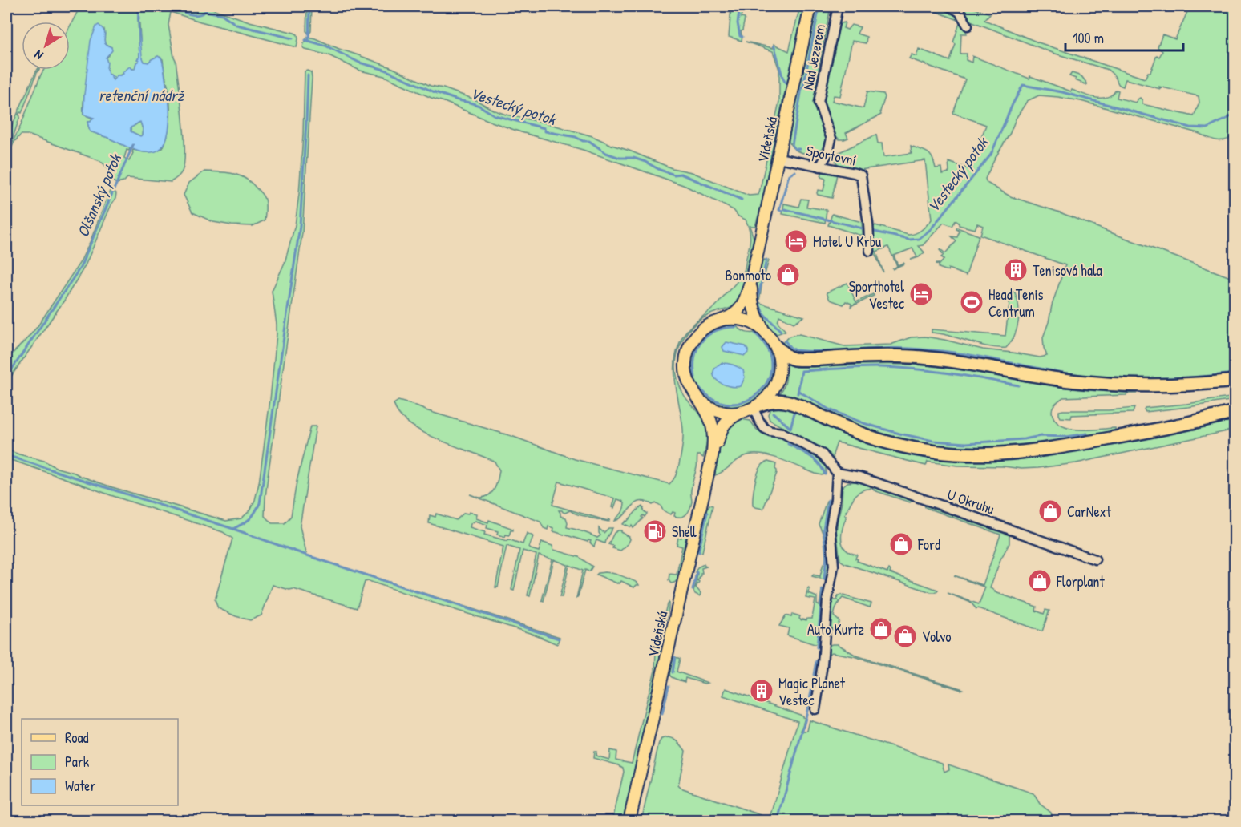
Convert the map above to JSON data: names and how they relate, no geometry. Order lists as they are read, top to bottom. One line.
{"streets":{"main road":["Vídeňská"],"street":["Nad Jezerem","Sportovní","U Okruhu"]},"crossings":[["Nad Jezerem","Sportovní"],["Vídeňská","Sportovní"]],"water":["retenční nádrž","Vestecký potok","Olšanský potok"],"places":{"hotel":["Motel U Krbu","Sporthotel Vestec"],"building":["Tenisová hala","Magic Planet Vestec"],"shop":["Bonmoto","CarNext","Ford","Florplant","Auto Kurtz","Volvo"],"sports":["Head Tenis Centrum"],"fuel station":["Shell"]},"legend":["Road","Park","Water"],"scale_bar":"100 m","north":"bottom left"}
